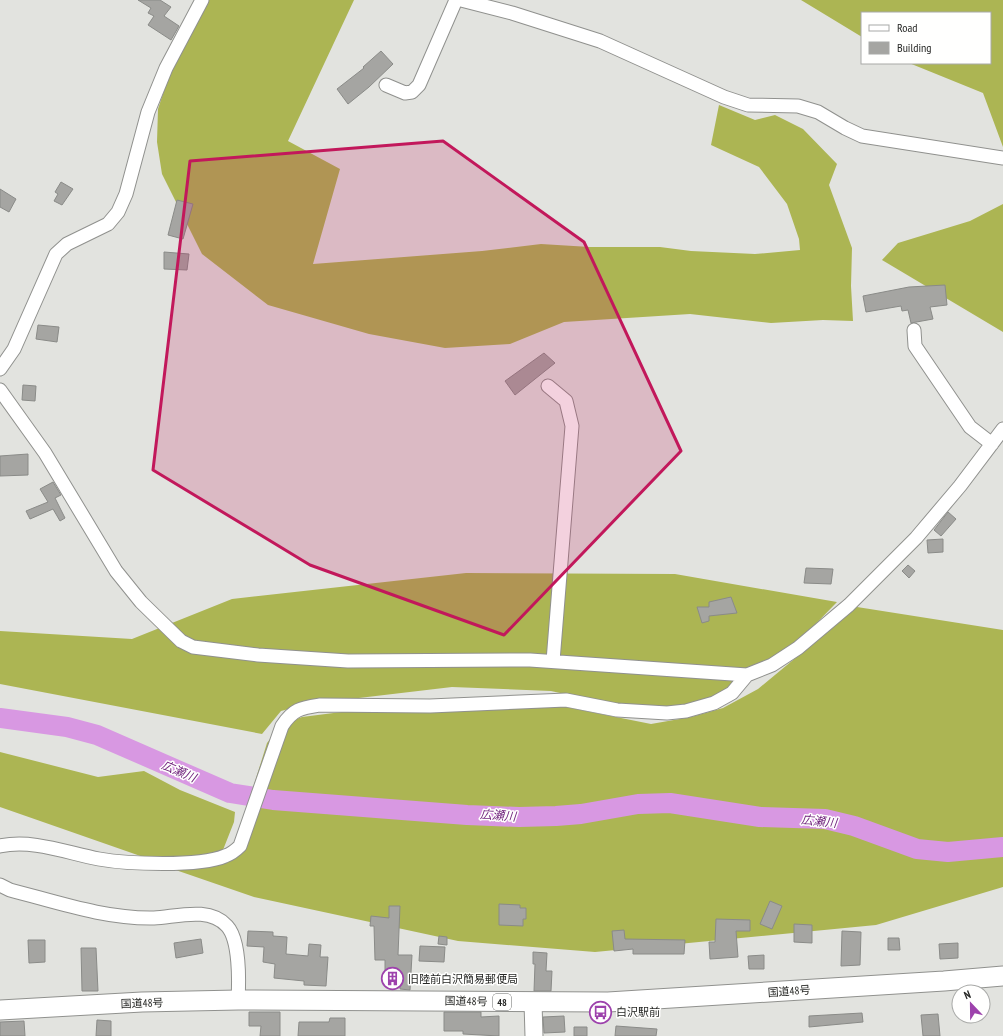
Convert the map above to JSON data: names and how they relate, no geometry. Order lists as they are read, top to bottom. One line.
{"streets":{"highway":["国道48号","48"]},"water":["広瀬川"],"places":{"building":["旧陸前白沢簡易郵便局"],"bus stop":["白沢駅前"]},"legend":["Road","Building"],"north":"top"}
